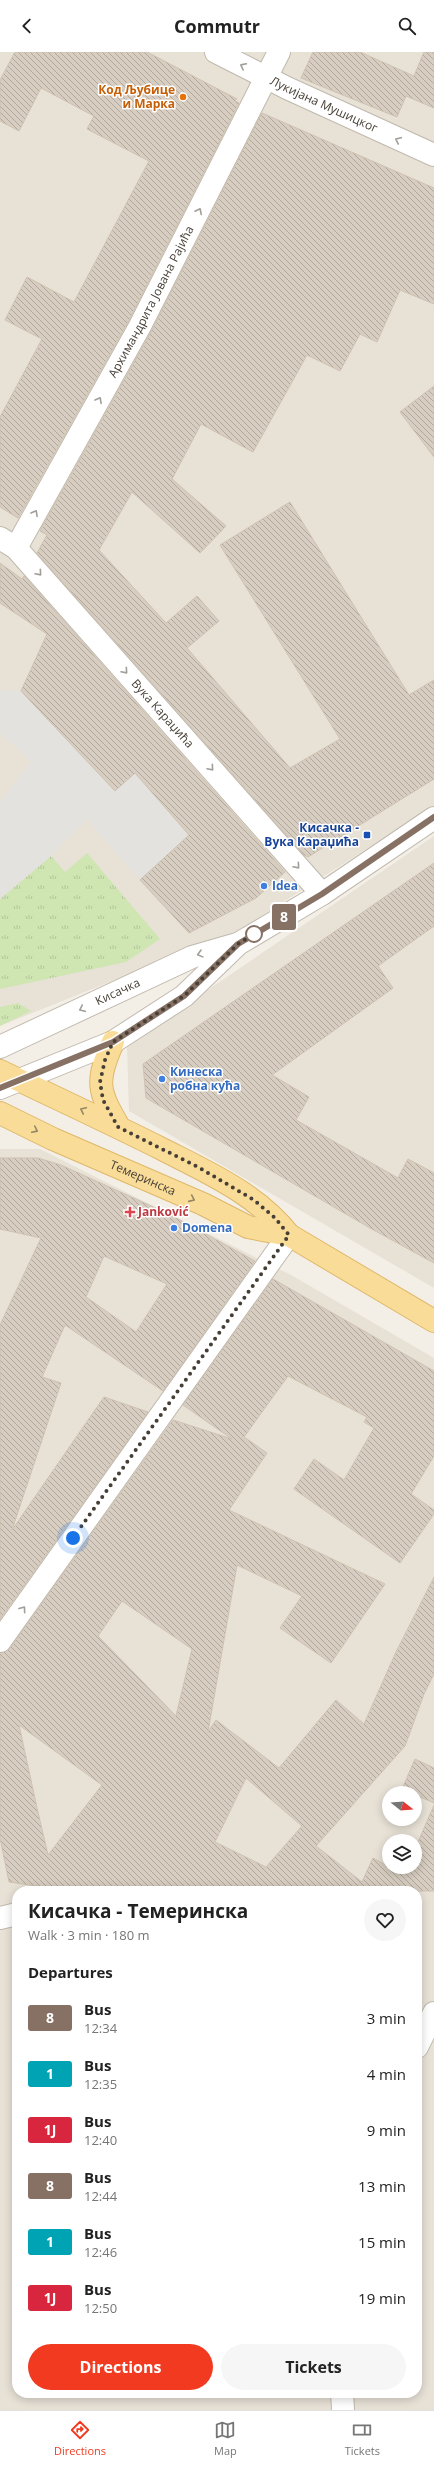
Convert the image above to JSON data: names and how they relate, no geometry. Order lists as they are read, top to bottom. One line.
{"streets":{"main road":["Темеринска"],"street":["Лукијана Мушицког","Архимандрита Јована Рајића","Вука Караџића","Кисачка"]},"crossings":[["Лукијана Мушицког","Архимандрита Јована Рајића"],["Архимандрита Јована Рајића","Вука Караџића"],["Вука Караџића","Кисачка"],["Кисачка","Темеринска"]],"one_way":["Лукијана Мушицког","Архимандрита Јована Рајића","Вука Караџића"],"places":{"other":["Код Љубице и Марка","Idea","Кинеска робна кућа","Domena"],"transit":["Кисачка - Вука Караџића"],"health":["Janković"]},"lines":["bus line 8"],"north":"right","page":{"header":"Commutr","on_map":"8","heading":[["Кисачка - Темеринска","Walk · 3 min · 180 m"],"Departures"],"list":[{"mark":"8","name":"Bus","note":"12:34","value":"3 min"},{"mark":"1","name":"Bus","note":"12:35","value":"4 min"},{"mark":"1J","name":"Bus","note":"12:40","value":"9 min"},{"mark":"8","name":"Bus","note":"12:44","value":"13 min"},{"mark":"1","name":"Bus","note":"12:46","value":"15 min"},{"mark":"1J","name":"Bus","note":"12:50","value":"19 min"}],"buttons":["Directions","Tickets"],"tabs":["Directions","Map","Tickets"]}}
